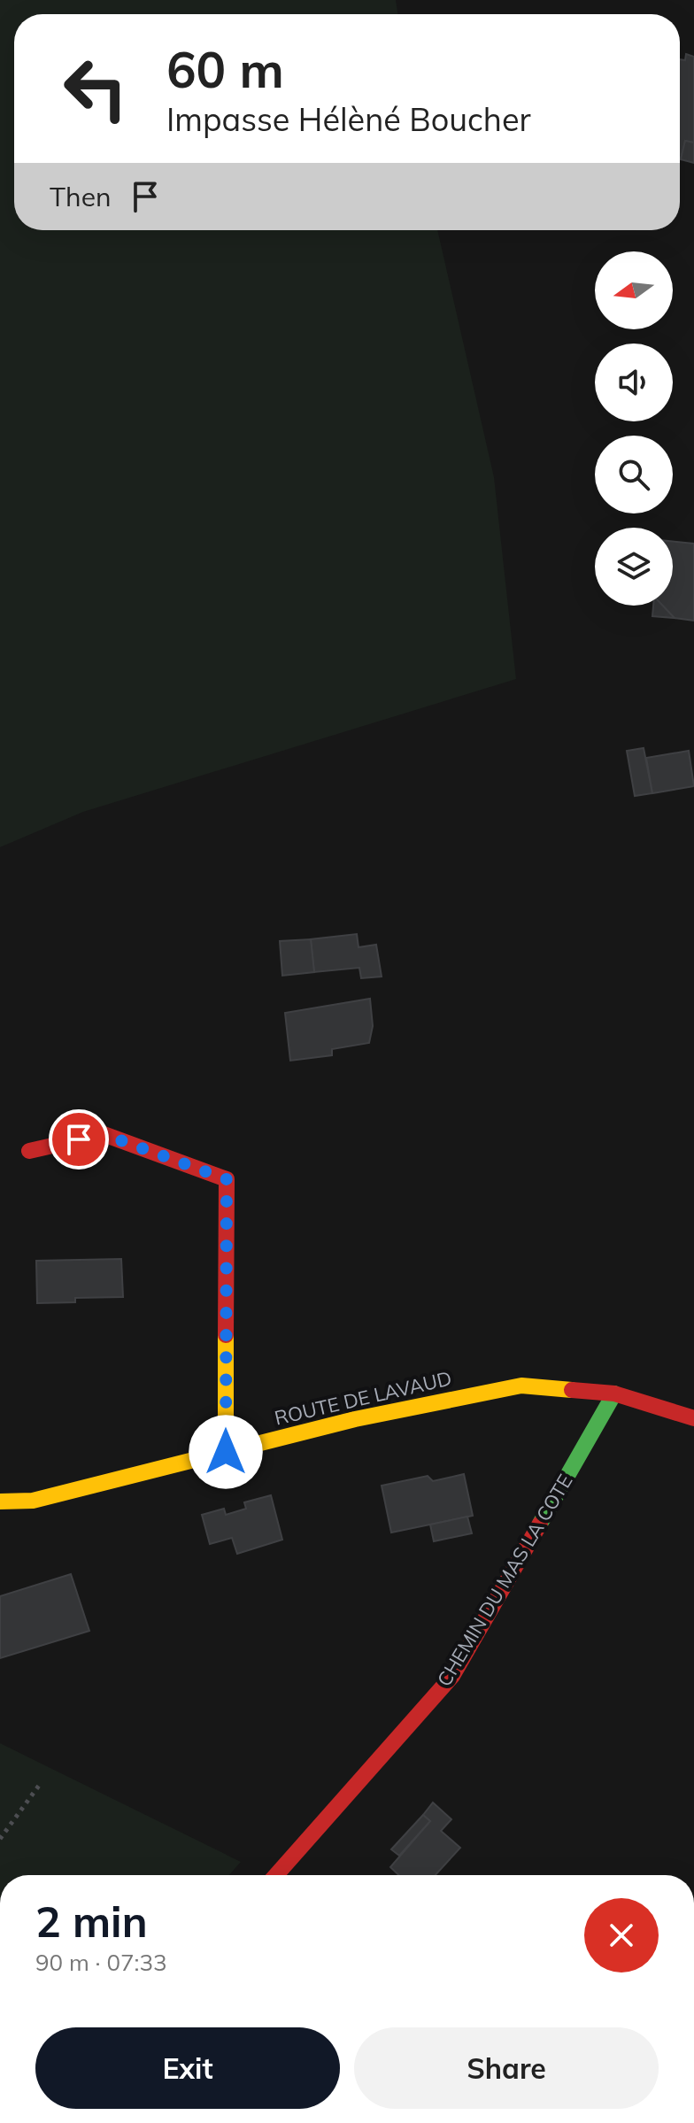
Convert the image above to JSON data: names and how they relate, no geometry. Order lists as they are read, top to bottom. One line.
{"streets":{"street":["ROUTE DE LAVAUD","CHEMIN DU MAS LA COTE"]},"crossings":[["ROUTE DE LAVAUD","CHEMIN DU MAS LA COTE"]],"north":"left","page":{"turn":["60 m","Impasse Hélèné Boucher"],"then":"Then","heading":["2 min","90 m · 07:33"],"buttons":["Exit","Share"]}}
